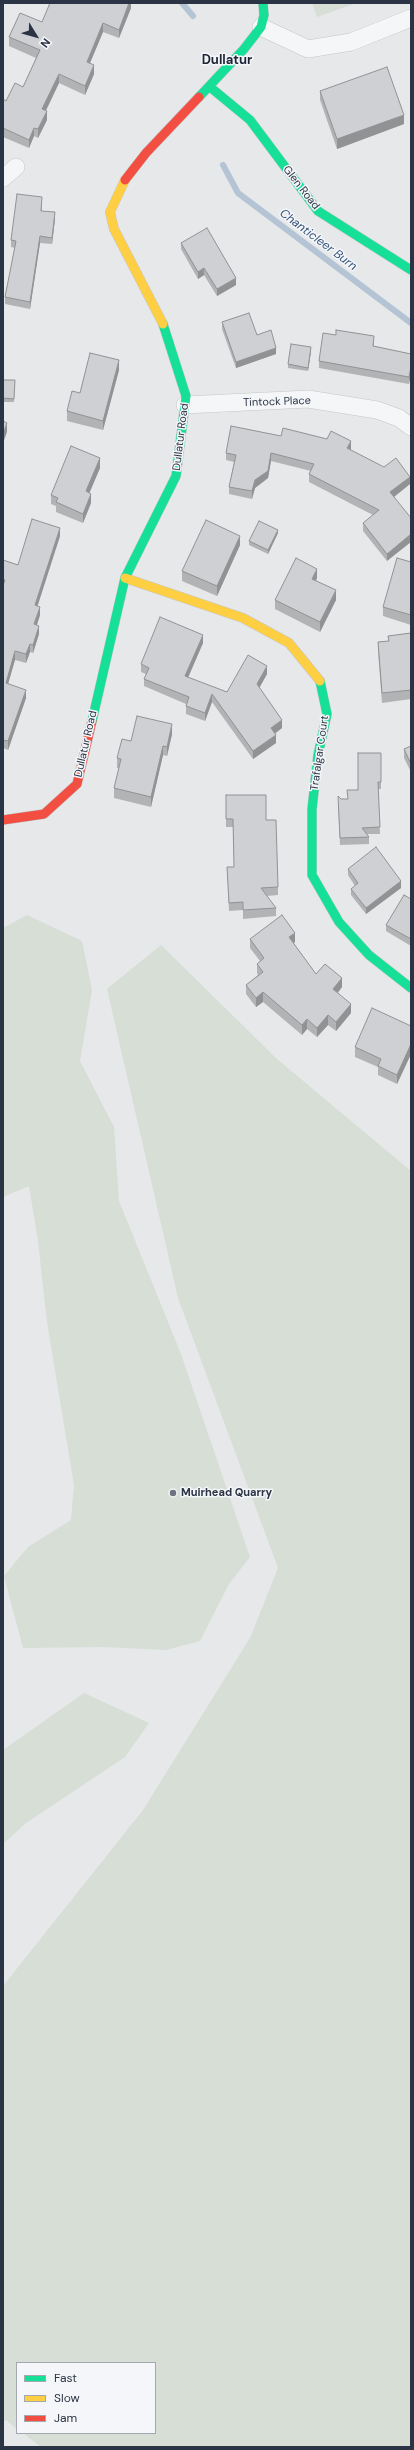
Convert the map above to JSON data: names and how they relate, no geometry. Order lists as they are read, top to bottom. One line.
{"streets":{"street":["Glen Road","Tintock Place","Dullatur Road","Trafalgar Court"]},"crossings":[["Glen Road","Dullatur Road"],["Tintock Place","Dullatur Road"],["Dullatur Road","Trafalgar Court"]],"districts":["Dullatur"],"water":["Chanticleer Burn"],"places":["Muirhead Quarry"],"legend":["Fast","Slow","Jam"],"north":"bottom right"}
